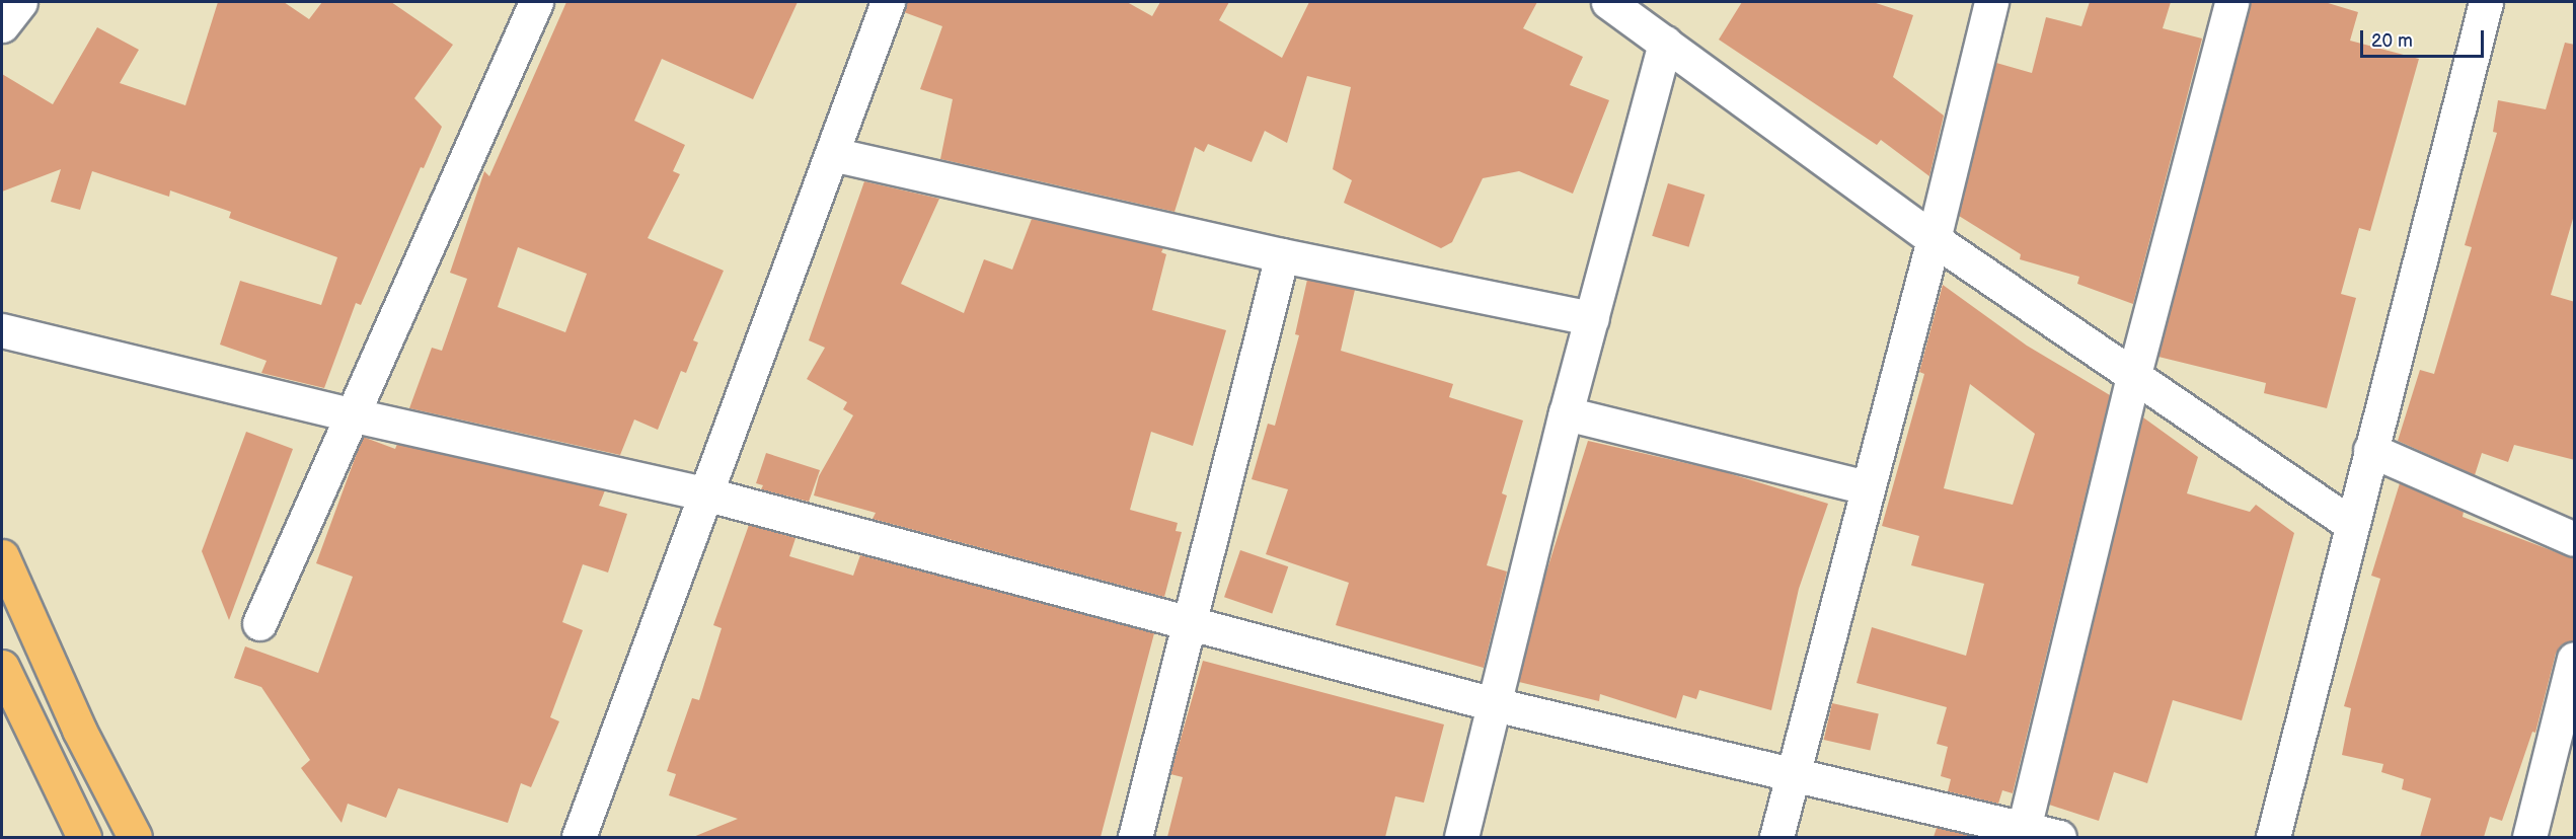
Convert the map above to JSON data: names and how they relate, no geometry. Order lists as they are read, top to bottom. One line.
{"scale_bar":"20 m"}
